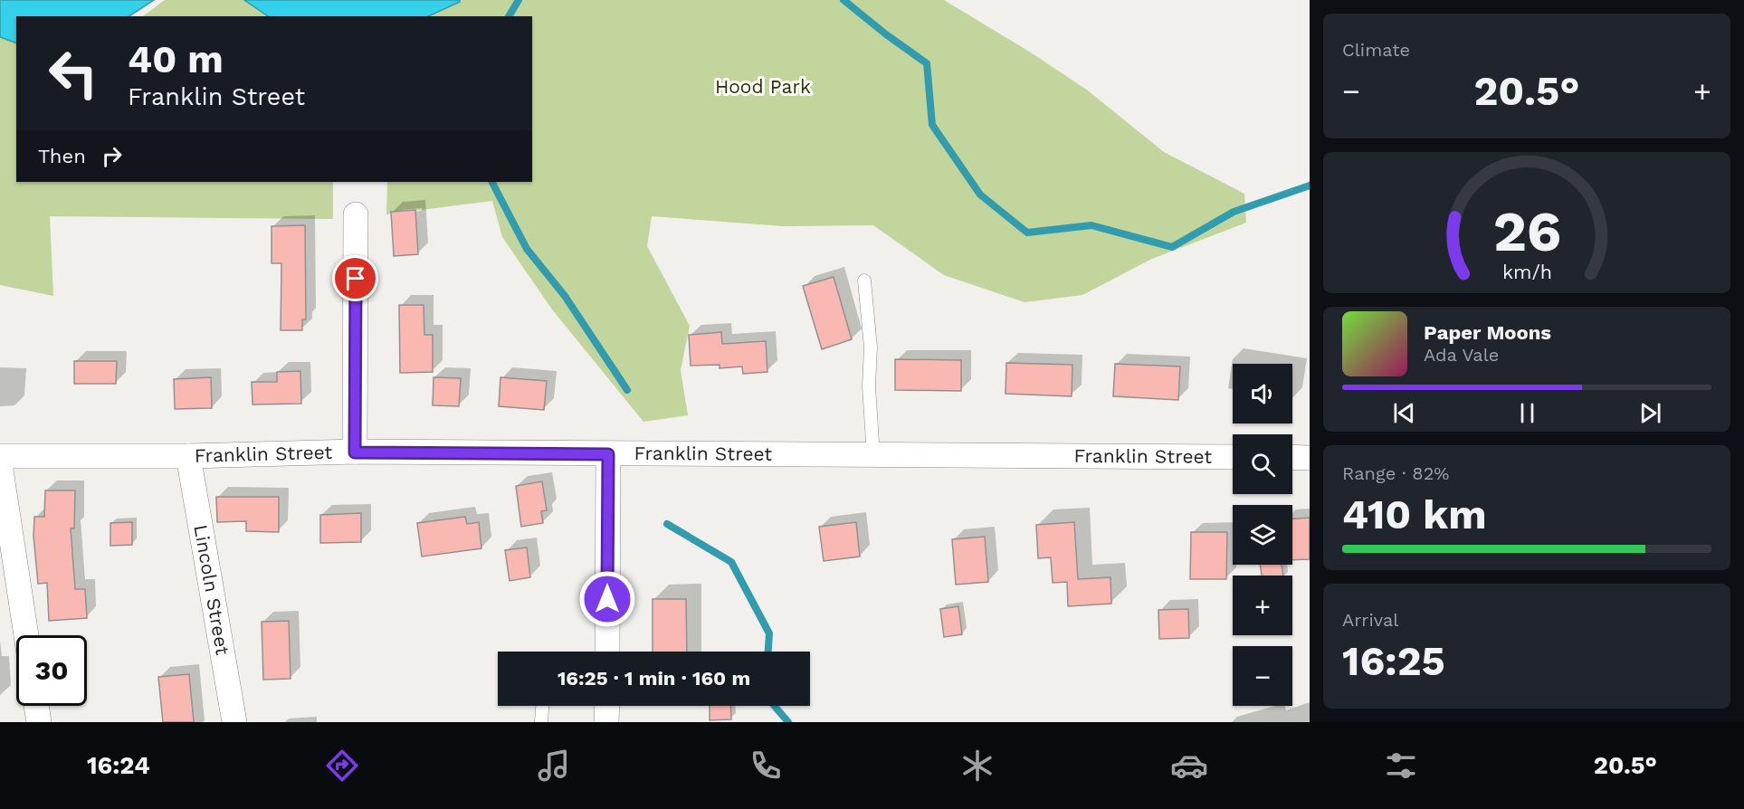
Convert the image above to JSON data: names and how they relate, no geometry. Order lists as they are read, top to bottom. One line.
{"streets":{"street":["Franklin Street","Lincoln Street"]},"crossings":[["Franklin Street","Lincoln Street"]],"parks":["Hood Park"],"page":{"tile":["Climate",["Range · 82%","410 km"],["Arrival","16:25"]],"turn":["40 m","Franklin Street"],"heat":["−","20.5°","+"],"then":"Then","song":["Paper Moons","Ada Vale"],"map_buttons":["+","−"],"limit":"30","trip":"16:25 · 1 min · 160 m","tabs":["16:24","20.5°"],"gauge":["26","km/h"]}}
